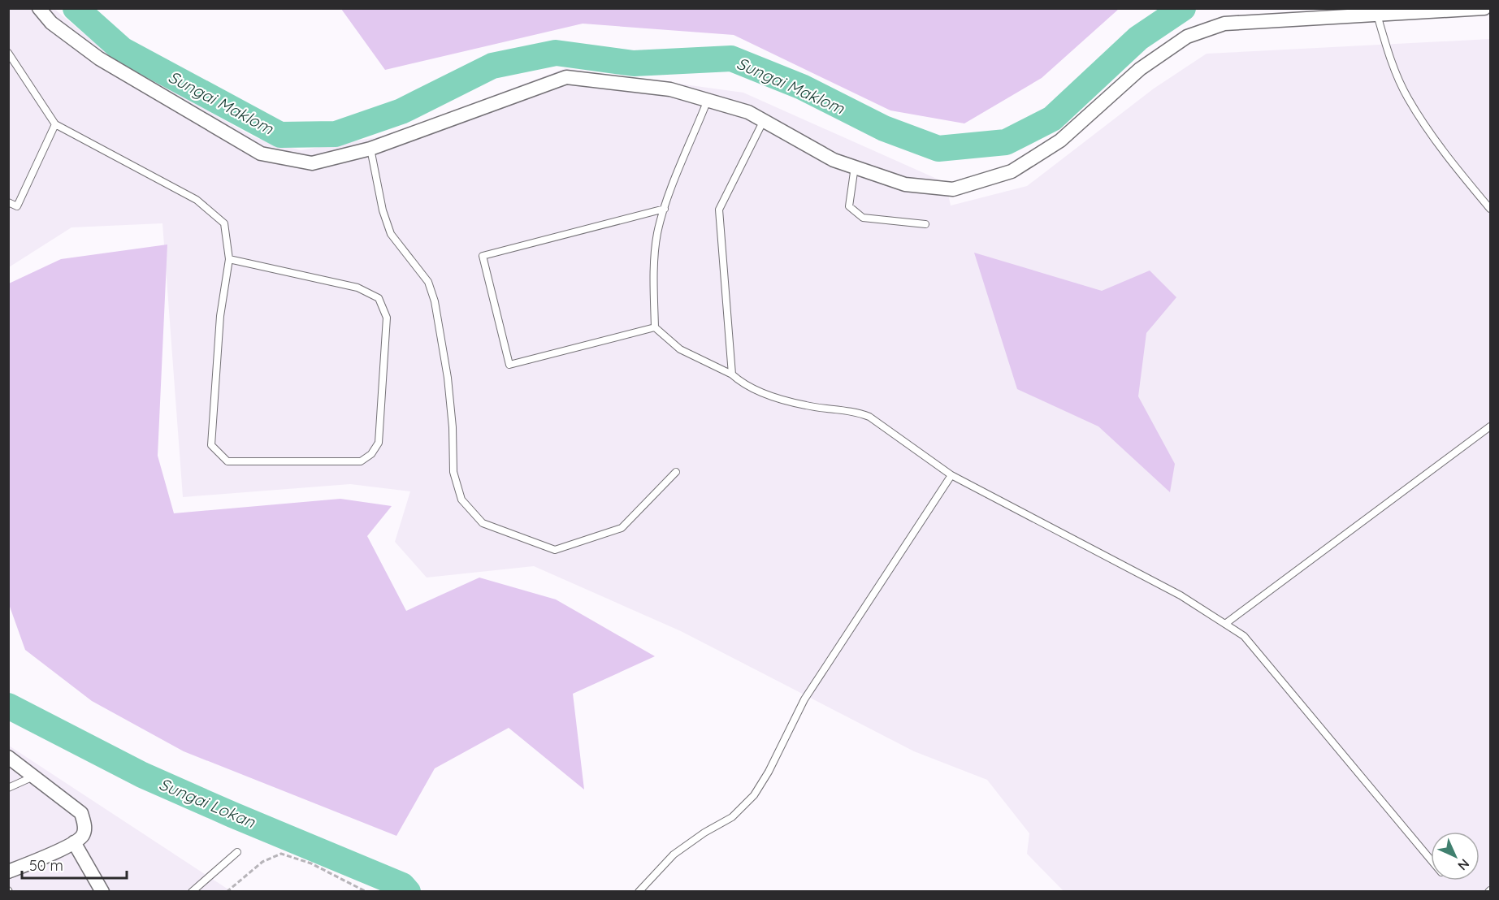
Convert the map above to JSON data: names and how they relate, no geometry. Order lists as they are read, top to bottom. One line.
{"water":["Sungai Maklom","Sungai Lokan"],"scale_bar":"50 m","north":"bottom right"}
